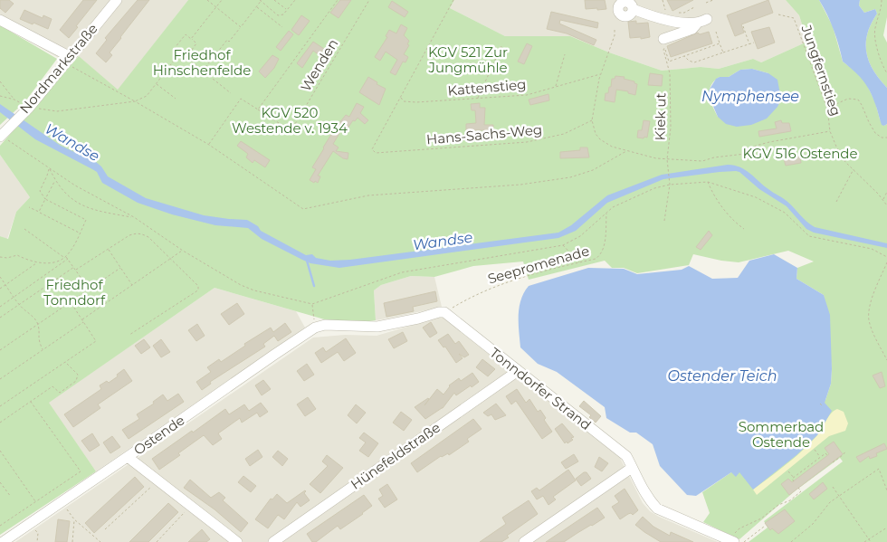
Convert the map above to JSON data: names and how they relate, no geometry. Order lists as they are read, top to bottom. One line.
{"streets":{"street":["Nordmarkstraße","Tonndorfer Strand","Ostende","Hünefeldstraße"],"path":["Wenden","Jungfernstieg","Kattenstieg","Kiek ut","Hans-Sachs-Weg","Seepromenade"]},"crossings":[["Kattenstieg","Hans-Sachs-Weg"],["Seepromenade","Tonndorfer Strand"],["Tonndorfer Strand","Hünefeldstraße"]],"water":["Nymphensee","Wandse","Ostender Teich"],"parks":["KGV 521 Zur Jungmühle","Friedhof Hinschenfelde","KGV 520 Westende v. 1934","KGV 516 Ostende","Friedhof Tonndorf","Sommerbad Ostende"]}
